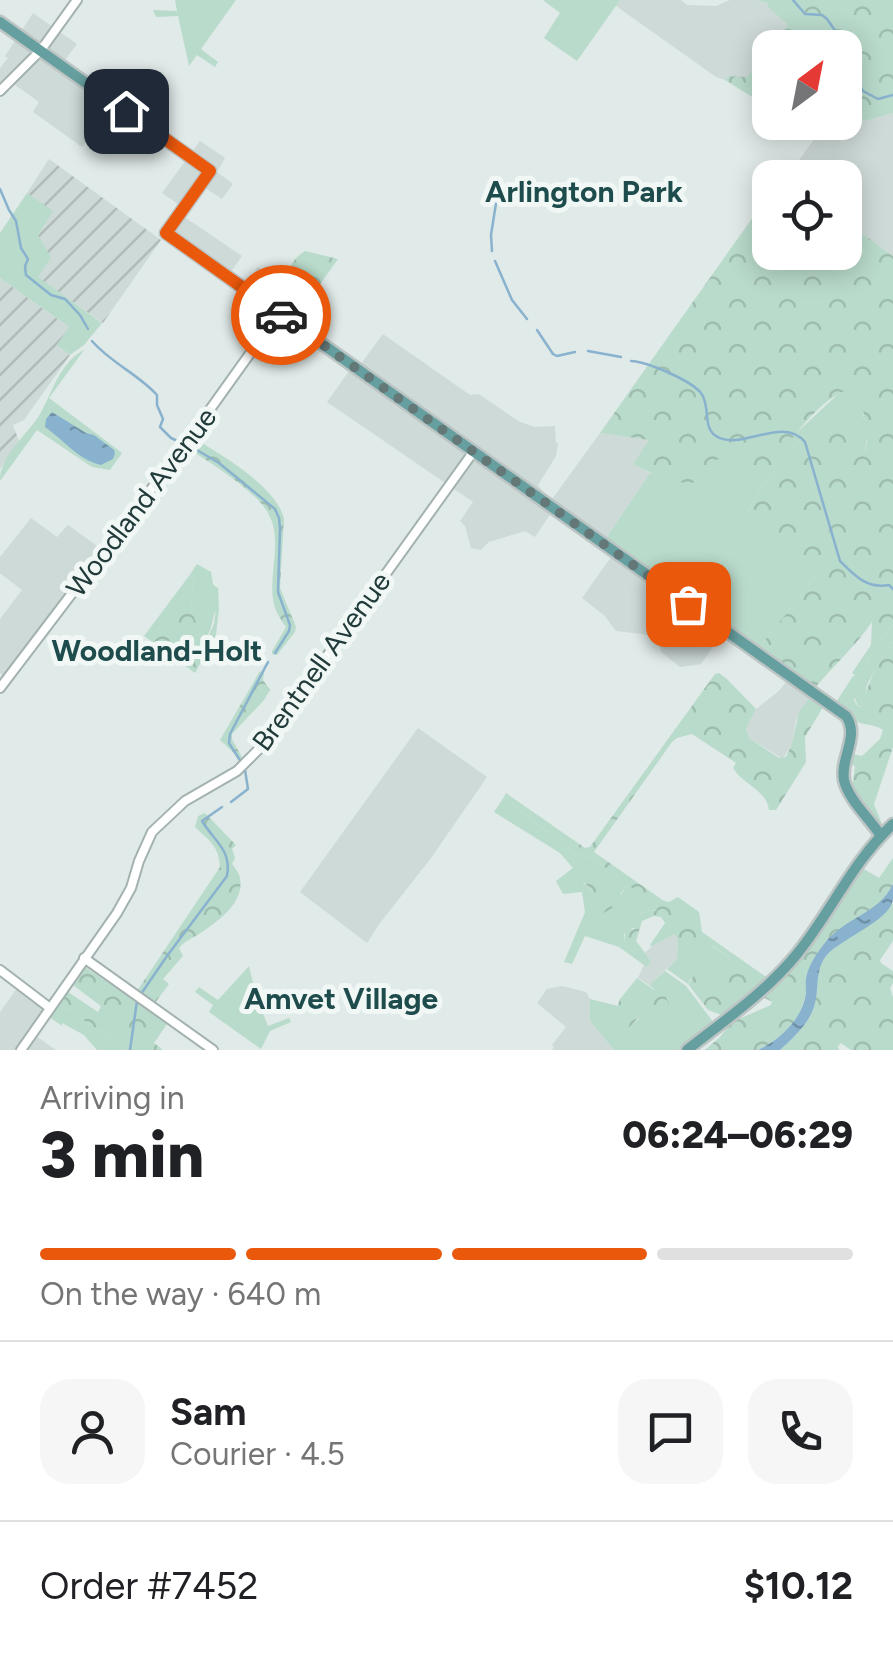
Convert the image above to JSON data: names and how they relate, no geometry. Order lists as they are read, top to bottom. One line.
{"streets":{"street":["Woodland Avenue","Brentnell Avenue"]},"districts":["Arlington Park","Woodland-Holt","Amvet Village"],"north":"top right","page":{"heading":["3 min","Arriving in","06:24–06:29"],"panel":["Sam","Courier · 4.5","Order #7452","$10.12"],"bar":"On the way · 640 m"}}
